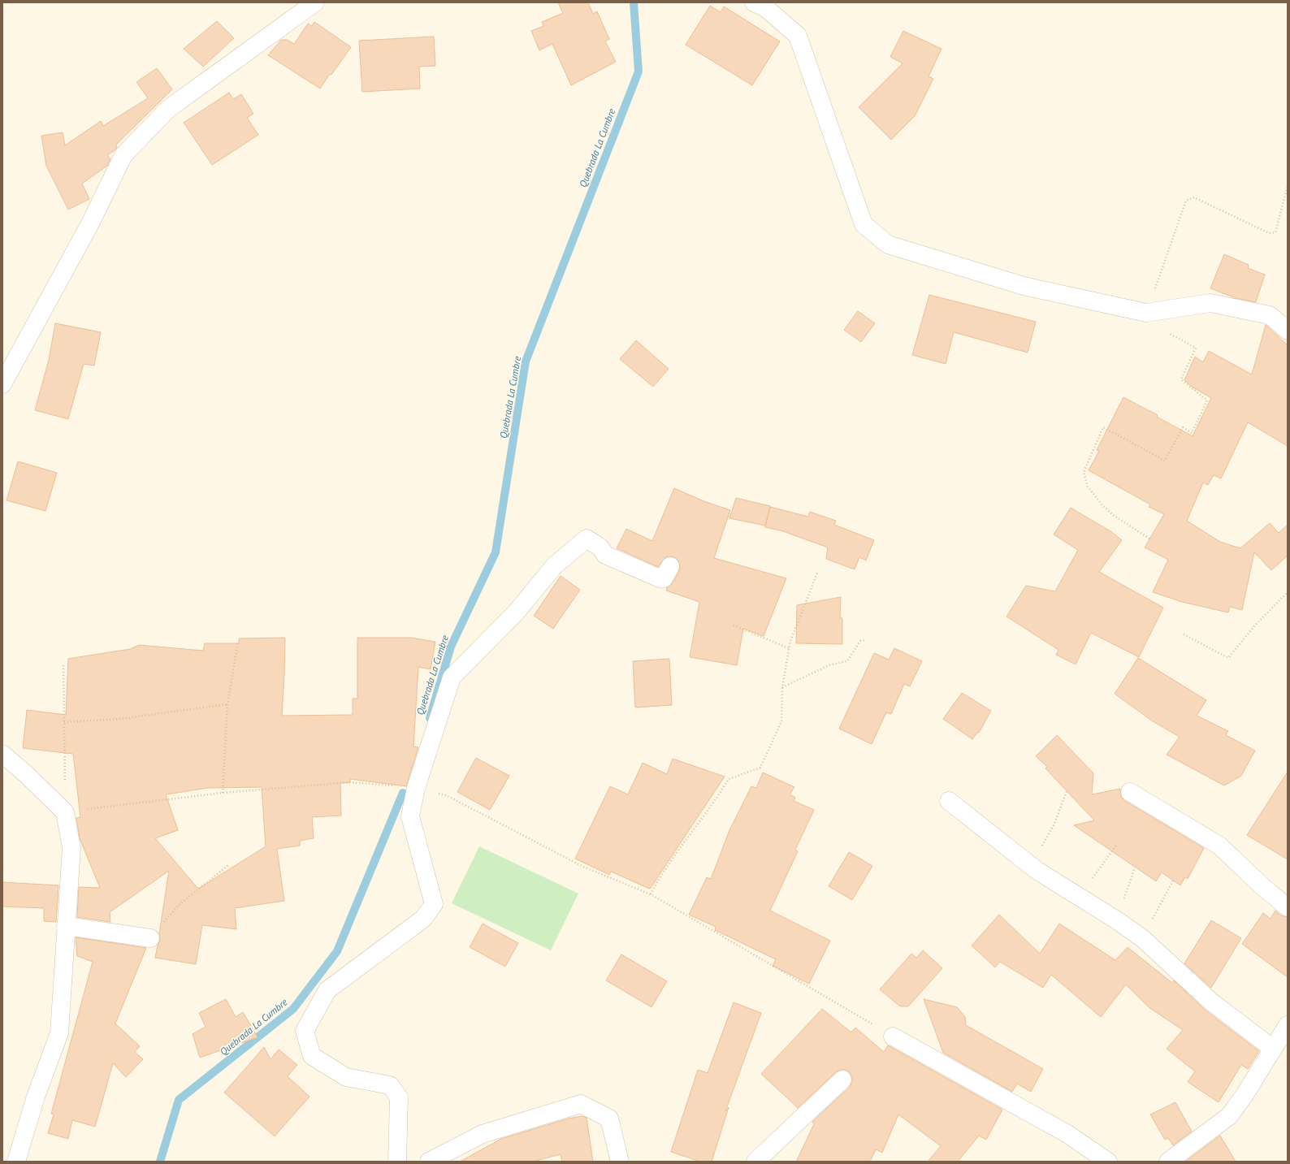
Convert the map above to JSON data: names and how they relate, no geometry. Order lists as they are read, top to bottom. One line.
{"water":["Quebrada La Cumbre"]}
